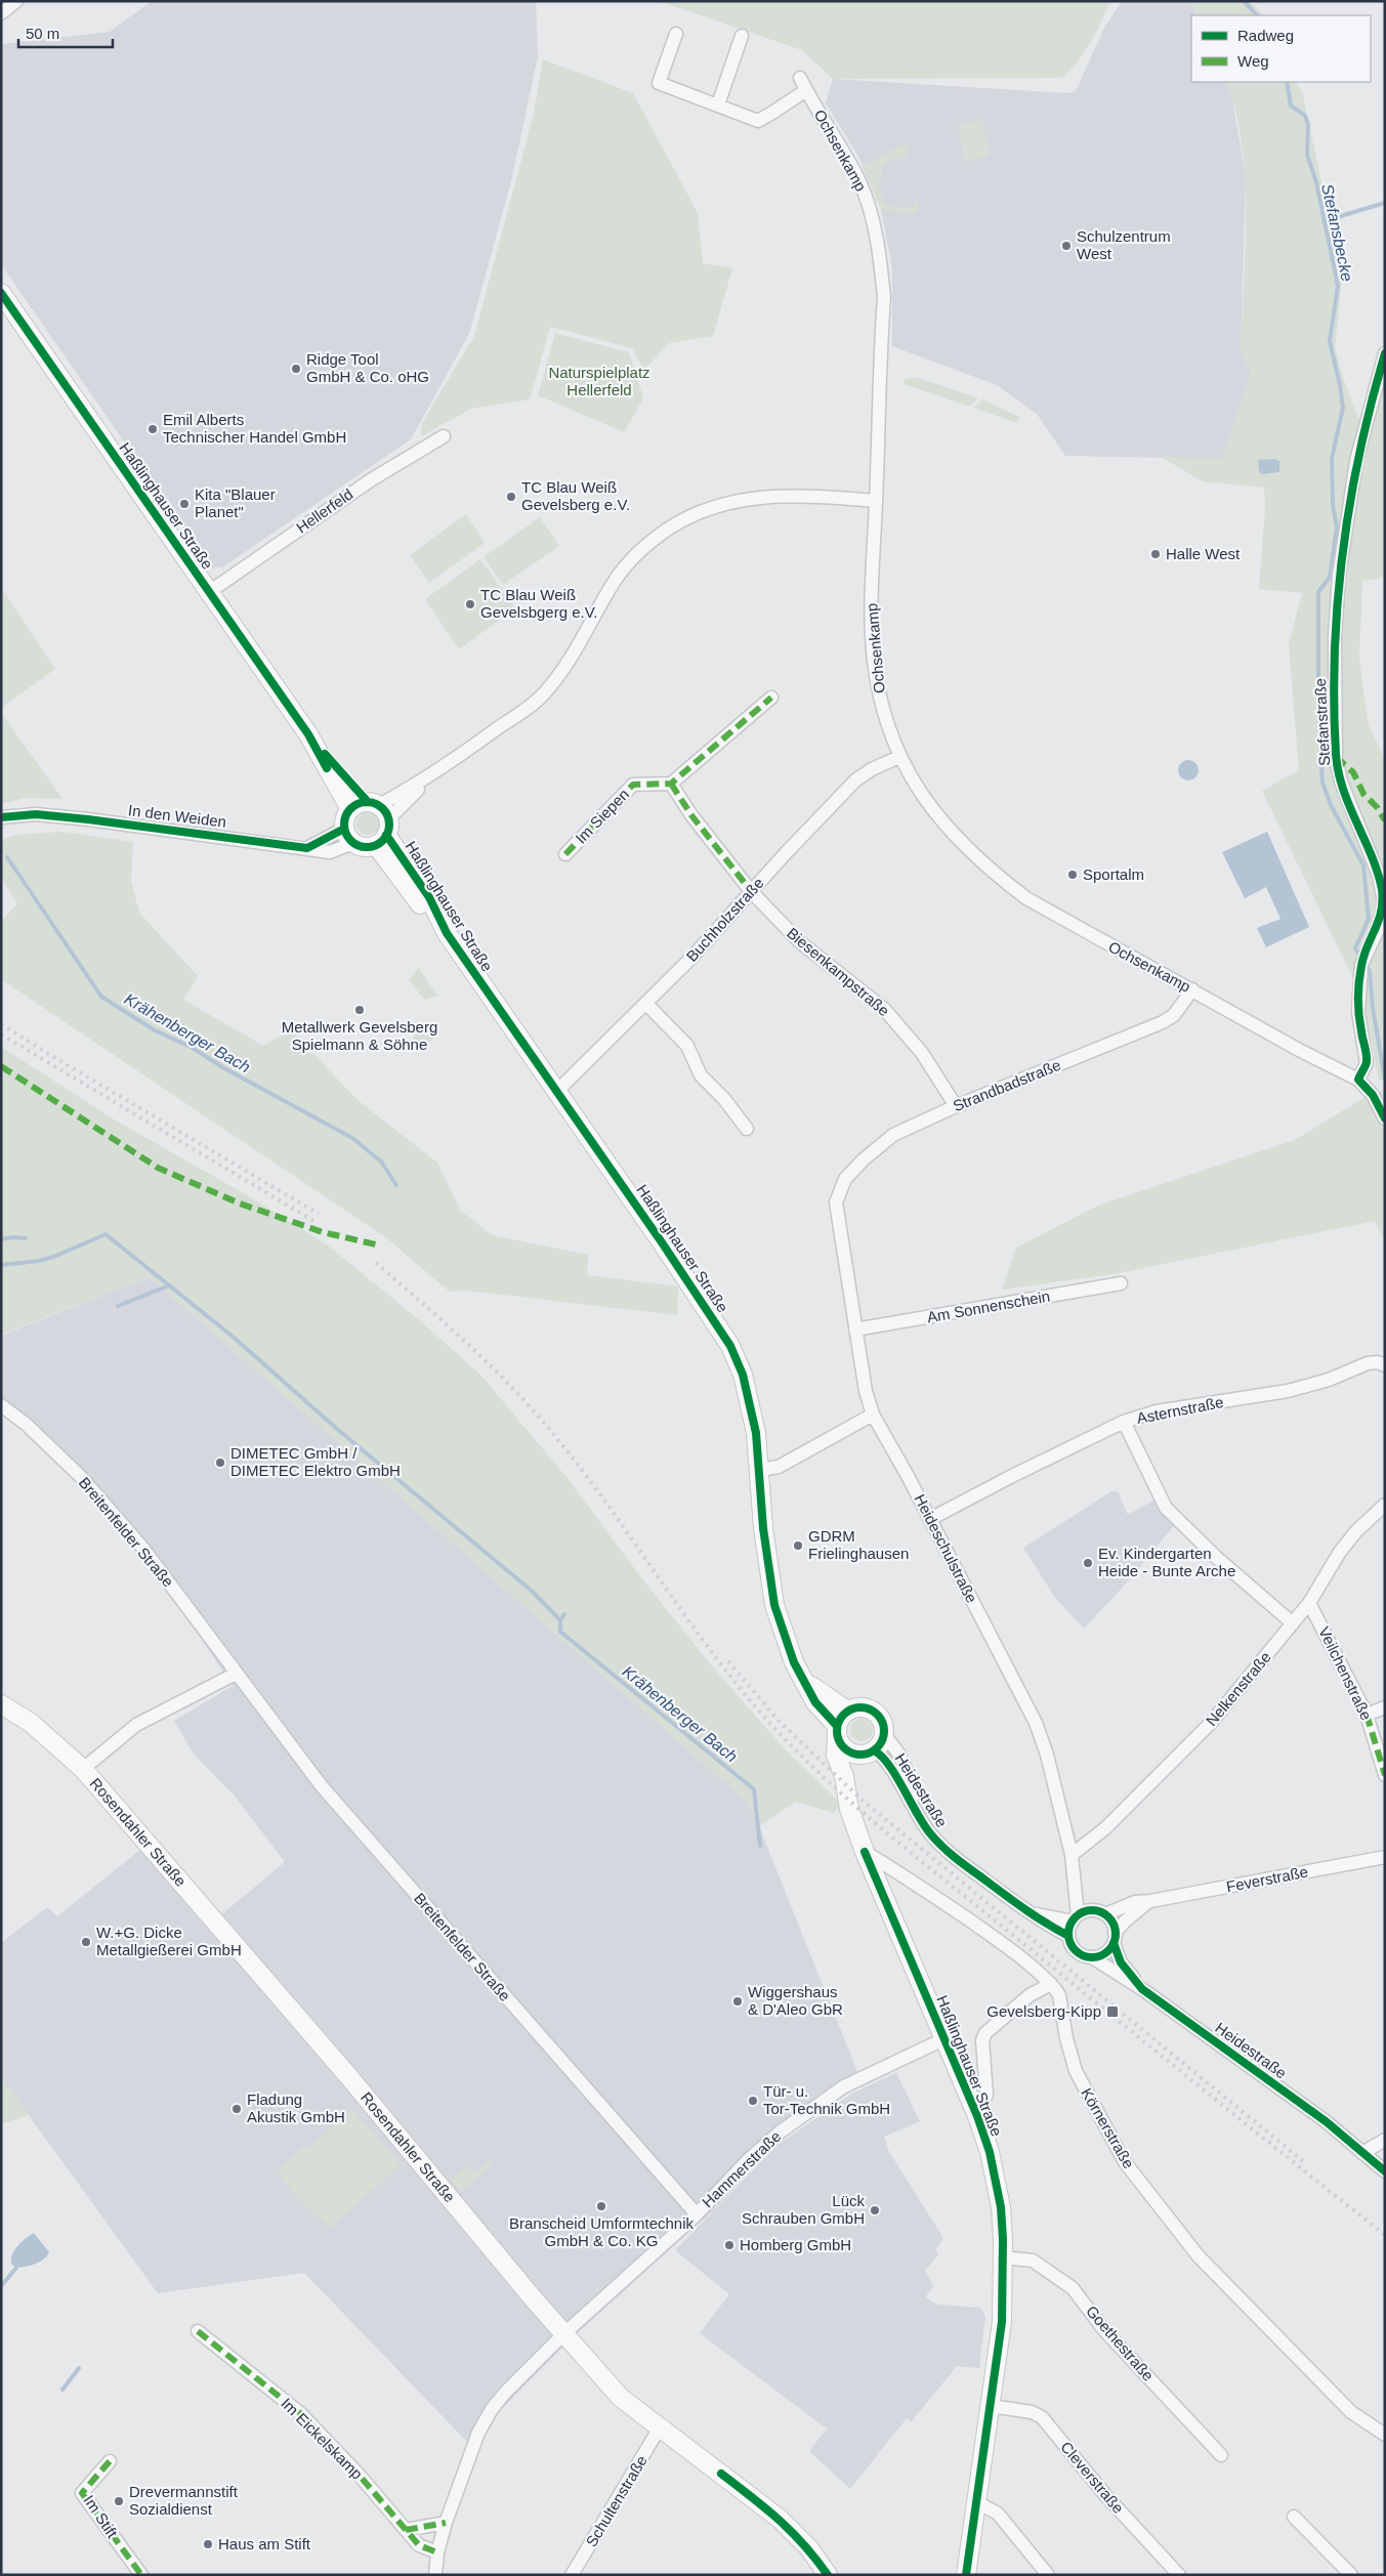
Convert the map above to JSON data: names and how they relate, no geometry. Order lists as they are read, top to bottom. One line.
{"streets":{"main road":["Haßlinghauser Straße","Rosendahler Straße"],"street":["Ochsenkamp","Hellerfeld","Stefanstraße","In den Weiden","Im Siepen","Buchholzstraße","Biesenkampstraße","Strandbadstraße","Am Sonnenschein","Asternstraße","Breitenfelder Straße","Heideschulstraße","Veilchenstraße","Nelkenstraße","Heidestraße","Feverstraße","Körnerstraße","Hammerstraße","Goethestraße","Im Eickelskamp","Cleverstraße","Schultenstraße","Im Stift"]},"crossings":[["Ochsenkamp","Stefanstraße"],["Ochsenkamp","Buchholzstraße"],["Ochsenkamp","Strandbadstraße"],["Haßlinghauser Straße","Hellerfeld"],["Haßlinghauser Straße","Buchholzstraße"],["Haßlinghauser Straße","Heidestraße"],["Haßlinghauser Straße","Körnerstraße"],["Haßlinghauser Straße","Hammerstraße"],["Haßlinghauser Straße","Goethestraße"],["Haßlinghauser Straße","Cleverstraße"],["Buchholzstraße","Biesenkampstraße"],["Biesenkampstraße","Strandbadstraße"],["Strandbadstraße","Heideschulstraße"],["Am Sonnenschein","Heideschulstraße"],["Asternstraße","Heideschulstraße"],["Breitenfelder Straße","Hammerstraße"],["Heideschulstraße","Nelkenstraße"],["Heideschulstraße","Heidestraße"],["Heideschulstraße","Feverstraße"],["Veilchenstraße","Nelkenstraße"],["Heidestraße","Feverstraße"],["Rosendahler Straße","Hammerstraße"],["Rosendahler Straße","Schultenstraße"]],"water":["Stefansbecke","Krähenberger Bach"],"parks":["Naturspielplatz Hellerfeld"],"places":{"other":["Schulzentrum West","Ridge Tool GmbH & Co. oHG","Emil Alberts Technischer Handel GmbH","TC Blau Weiß Gevelsberg e.V.","Kita \"Blauer Planet\"","Halle West","TC Blau Weiß Gevelsbgerg e.V.","Sportalm","Metallwerk Gevelsberg Spielmann & Söhne","DIMETEC GmbH / DIMETEC Elektro GmbH","GDRM Frielinghausen","Ev. Kindergarten Heide - Bunte Arche","W.+G. Dicke Metallgießerei GmbH","Wiggershaus & D'Aleo GbR","Tür- u. Tor-Technik GmbH","Fladung Akustik GmbH","Branscheid Umformtechnik GmbH & Co. KG","Lück Schrauben GmbH","Homberg GmbH","Drevermannstift Sozialdienst","Haus am Stift"],"transit":["Gevelsberg-Kipp"]},"legend":["Radweg","Weg"],"scale_bar":"50 m"}
